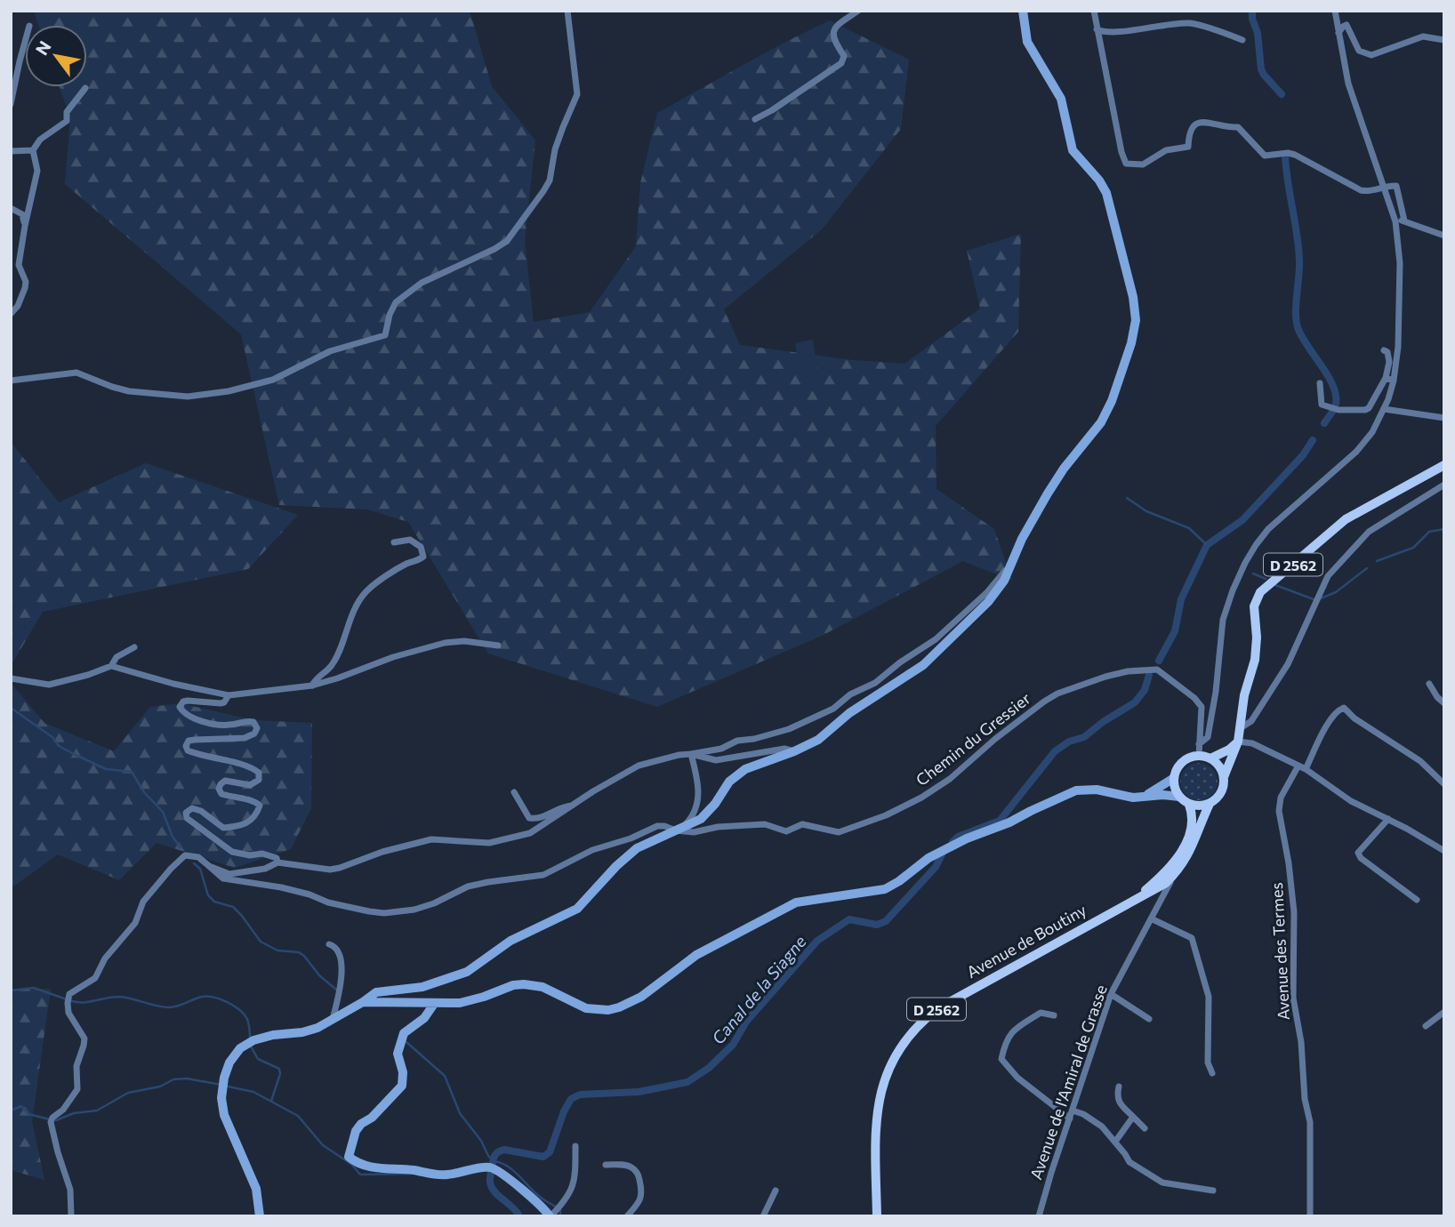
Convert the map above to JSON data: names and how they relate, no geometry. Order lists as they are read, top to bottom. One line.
{"streets":{"main road":["D 2562","Avenue de Boutiny"],"street":["Chemin du Gressier","Avenue des Termes","Avenue de l'Amiral de Grasse"]},"crossings":[["D 2562","Chemin du Gressier"],["D 2562","Avenue de Boutiny"],["Chemin du Gressier","Avenue de Boutiny"],["Avenue de Boutiny","Avenue de l'Amiral de Grasse"]],"water":["Canal de la Siagne"],"north":"top left"}
